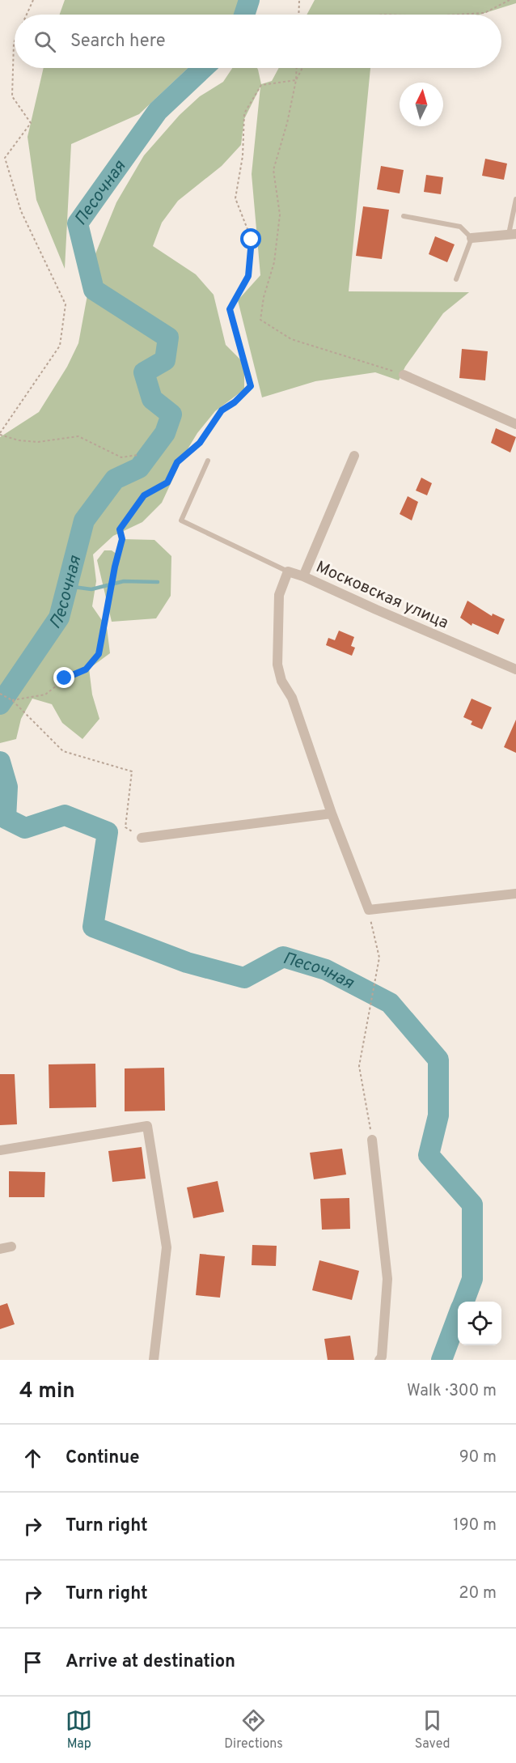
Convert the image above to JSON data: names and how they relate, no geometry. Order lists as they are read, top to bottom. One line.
{"streets":{"street":["Московская улица"]},"water":["Песочная"],"north":"top","page":{"search":"Search here","heading":["4 min","Walk · 300 m"],"list":[["Continue","90 m"],["Turn right","190 m"],["Turn right","20 m"],"Arrive at destination"],"nav":["Map","Directions","Saved"]}}
